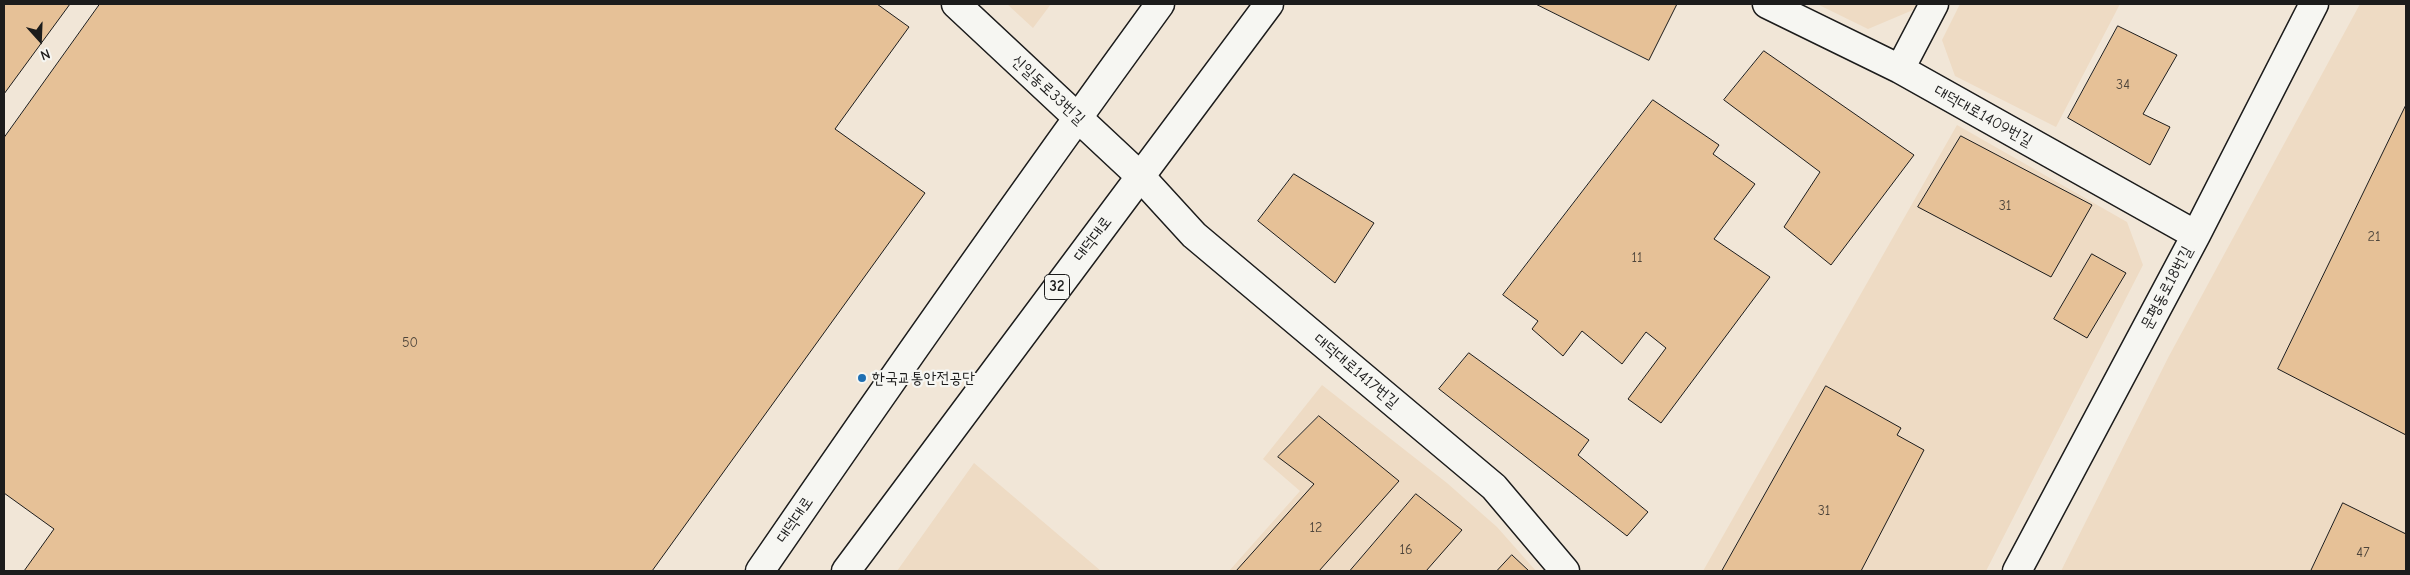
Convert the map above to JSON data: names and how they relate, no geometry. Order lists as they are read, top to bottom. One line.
{"streets":{"street":["신일동로33번길","대덕대로1409번길","대덕대로","32","문평동로18번길","대덕대로1417번길"]},"crossings":[["신일동로33번길","대덕대로"],["신일동로33번길","대덕대로1417번길"],["대덕대로1409번길","문평동로18번길"],["대덕대로","대덕대로1417번길"]],"places":["한국교통안전공단"],"house_numbers":["34","31","21","11","50","31","12","16","47"],"north":"bottom"}
